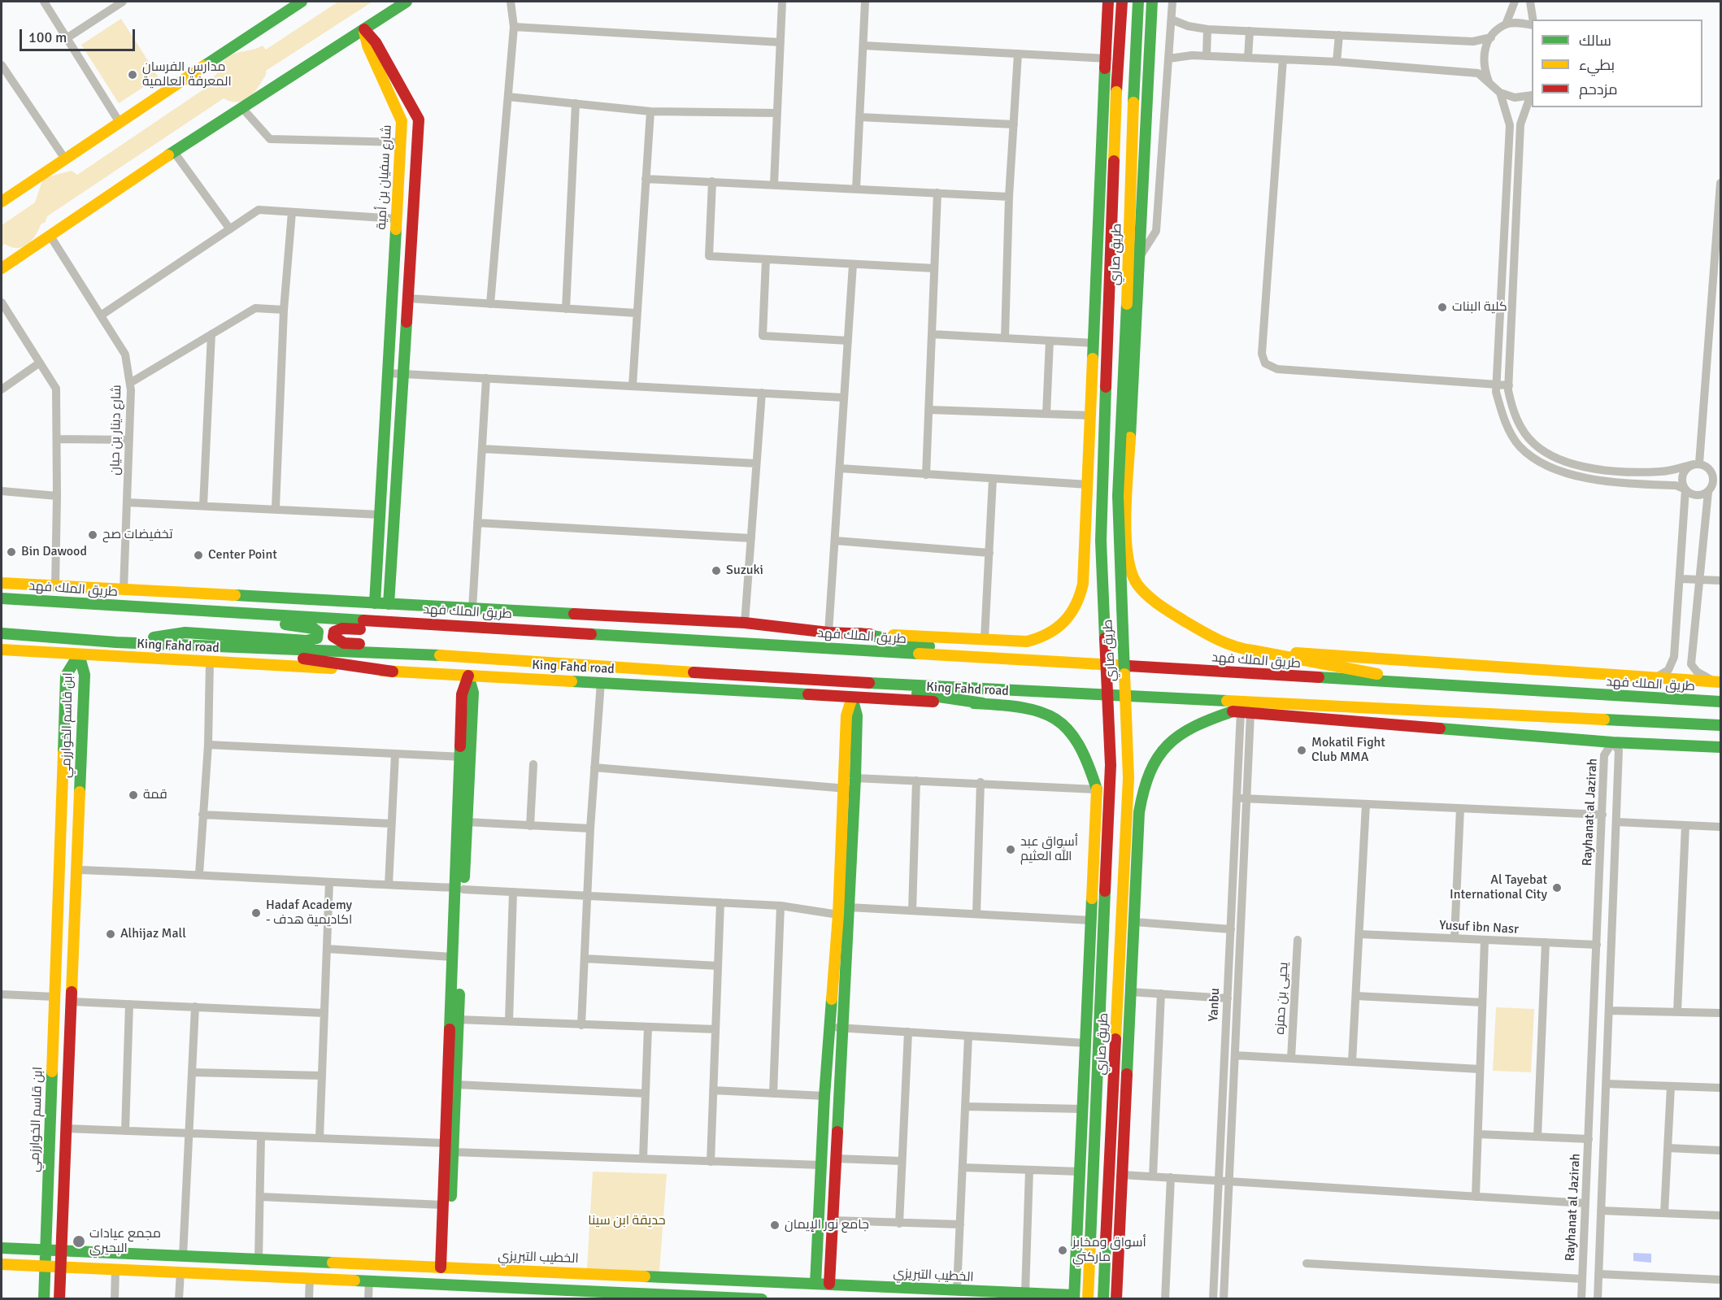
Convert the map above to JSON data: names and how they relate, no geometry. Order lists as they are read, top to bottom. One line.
{"streets":{"main road":["شارع سفيان بن أمية","طريق صاري","طريق الملك فهد","King Fahd road","ابن قاسم الخوارزمي","الخطيب التبريزي"],"street":["شارع دينار بن حيان","Rayhanat al Jazirah","Yusuf ibn Nasr","يحيى بن حمزه","Yanbu"]},"crossings":[["شارع سفيان بن أمية","طريق الملك فهد"],["شارع دينار بن حيان","طريق الملك فهد"],["King Fahd road","ابن قاسم الخوارزمي"],["King Fahd road","الخطيب التبريزي"],["ابن قاسم الخوارزمي","الخطيب التبريزي"],["Rayhanat al Jazirah","Yusuf ibn Nasr"]],"parks":["حديقة ابن سينا"],"places":["مدارس الفرسان المعرفة العالمية","كلية البنات","تخفيضات صح","Bin Dawood","Center Point","Suzuki","Mokatil Fight Club MMA","قمة","أسواق عبد الله العثيم","Al Tayebat International City","Hadaf Academy - اكاديمية هدف","Alhijaz Mall","جامع نور الإيمان","مجمع عيادات البحيري","أسواق ومخابز ماركتي"],"legend":["سالك","بطيء","مزدحم"],"scale_bar":"100 m"}
